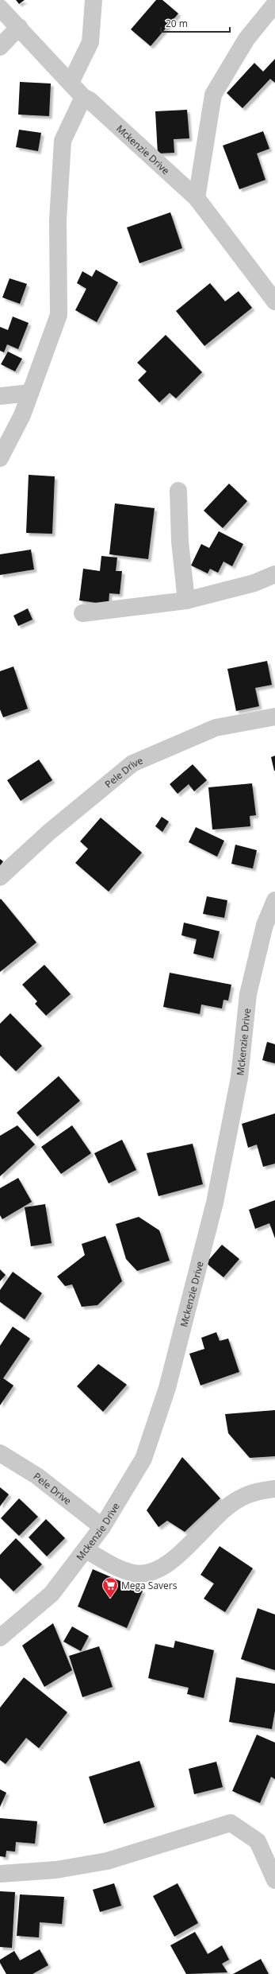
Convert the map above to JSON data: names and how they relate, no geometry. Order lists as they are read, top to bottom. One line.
{"streets":{"street":["Mckenzie Drive","Pele Drive"]},"crossings":[["Mckenzie Drive","Pele Drive"]],"places":{"supermarket":["Mega Savers"]},"scale_bar":"20 m"}
